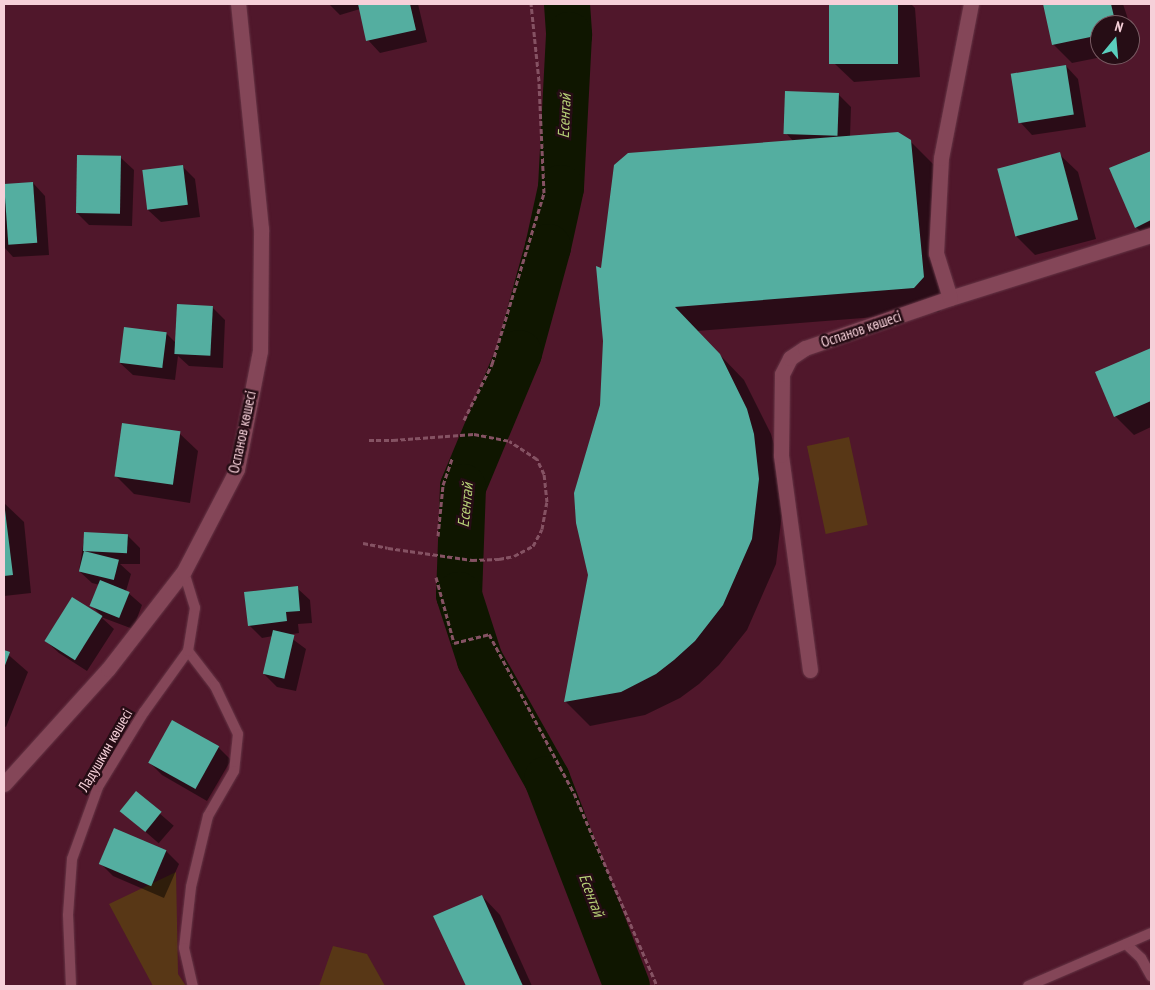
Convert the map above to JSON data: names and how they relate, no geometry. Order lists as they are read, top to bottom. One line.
{"streets":{"street":["Оспанов көшесі"],"lane":["Ладушкин көшесі"]},"crossings":[["Оспанов көшесі","Ладушкин көшесі"]],"water":["Есентай"],"north":"top"}
